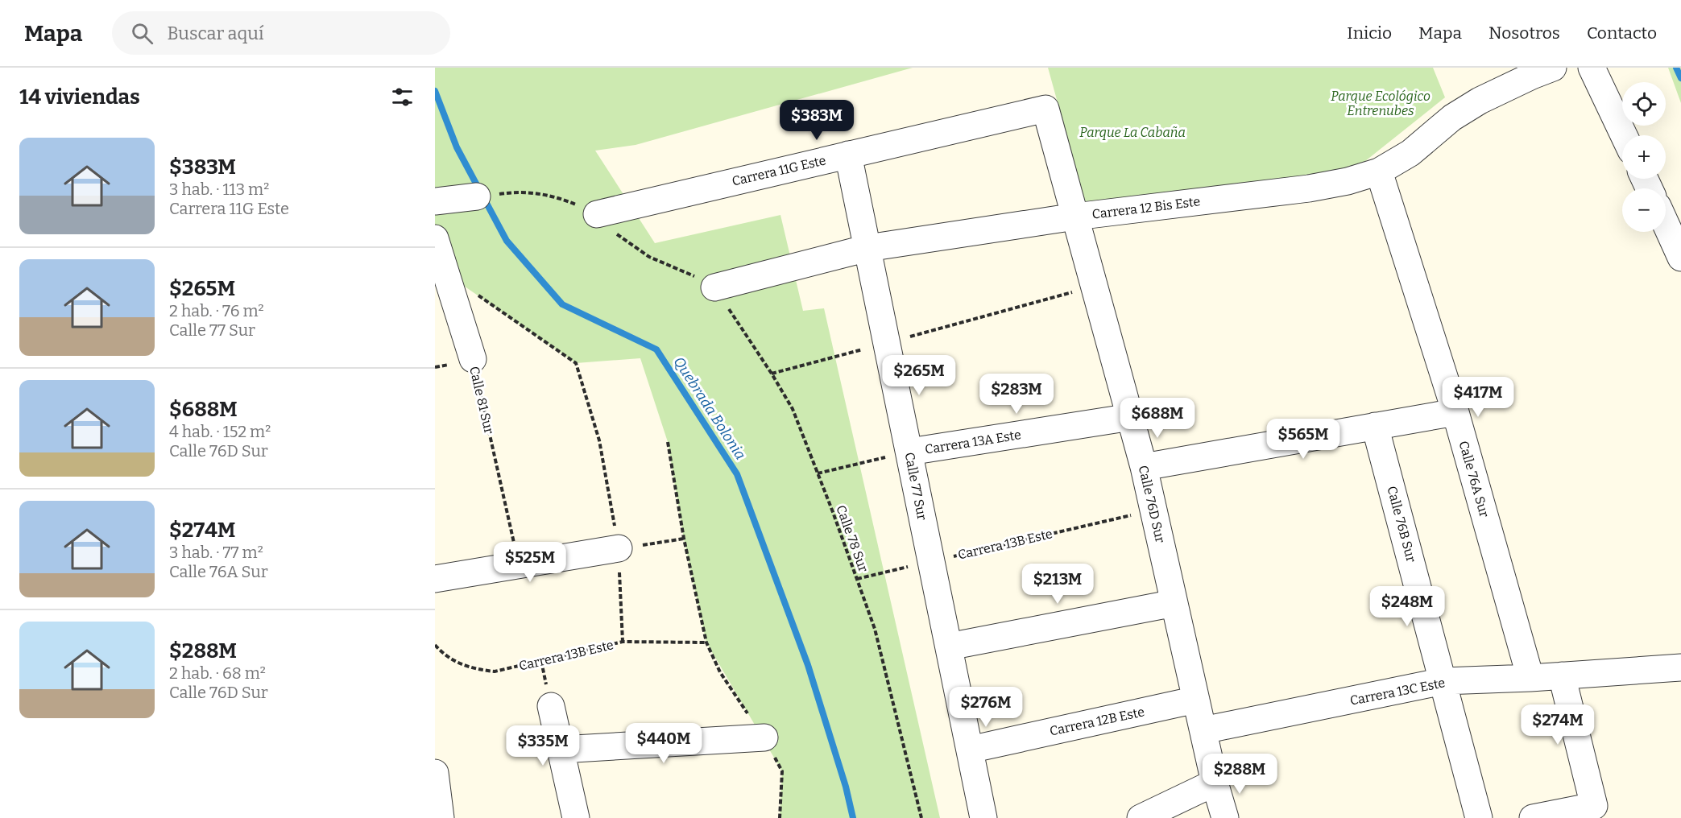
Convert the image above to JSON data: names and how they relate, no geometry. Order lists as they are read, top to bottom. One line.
{"streets":{"street":["Carrera 11G Este","Carrera 12 Bis Este","Calle 81 Sur","Carrera 13A Este","Calle 76A Sur","Calle 77 Sur","Calle 76D Sur","Calle 76B Sur","Carrera 13C Este","Carrera 12B Este"],"path":["Calle 78 Sur","Carrera 13B Este"]},"crossings":[["Carrera 11G Este","Calle 77 Sur"],["Carrera 11G Este","Calle 76D Sur"],["Carrera 12 Bis Este","Calle 76A Sur"],["Carrera 12 Bis Este","Calle 77 Sur"],["Carrera 12 Bis Este","Calle 76D Sur"],["Carrera 12 Bis Este","Calle 78 Sur"],["Carrera 13A Este","Calle 77 Sur"],["Carrera 13A Este","Calle 76D Sur"],["Carrera 13A Este","Calle 78 Sur"],["Calle 76A Sur","Carrera 13C Este"],["Calle 77 Sur","Carrera 13B Este"],["Calle 77 Sur","Carrera 12B Este"],["Calle 76D Sur","Carrera 13B Este"],["Calle 76D Sur","Carrera 13C Este"],["Calle 76D Sur","Carrera 12B Este"],["Calle 76B Sur","Carrera 13C Este"],["Calle 78 Sur","Carrera 13B Este"]],"water":["Quebrada Bolonia"],"parks":["Parque Ecológico Entrenubes","Parque La Cabaña"],"page":{"header":"Mapa","search":"Buscar aquí","nav":["Inicio","Mapa","Nosotros","Contacto"],"heading":"14 viviendas","map_buttons":["+","−"],"price":["$383M","$265M","$283M","$417M","$688M","$565M","$525M","$213M","$248M","$276M","$274M","$440M","$335M","$288M"],"list":[{"name":"$383M","note":"3 hab. · 113 m² · Carrera 11G Este"},{"name":"$265M","note":"2 hab. · 76 m² · Calle 77 Sur"},{"name":"$688M","note":"4 hab. · 152 m² · Calle 76D Sur"},{"name":"$274M","note":"3 hab. · 77 m² · Calle 76A Sur"},{"name":"$288M","note":"2 hab. · 68 m² · Calle 76D Sur"}]}}
